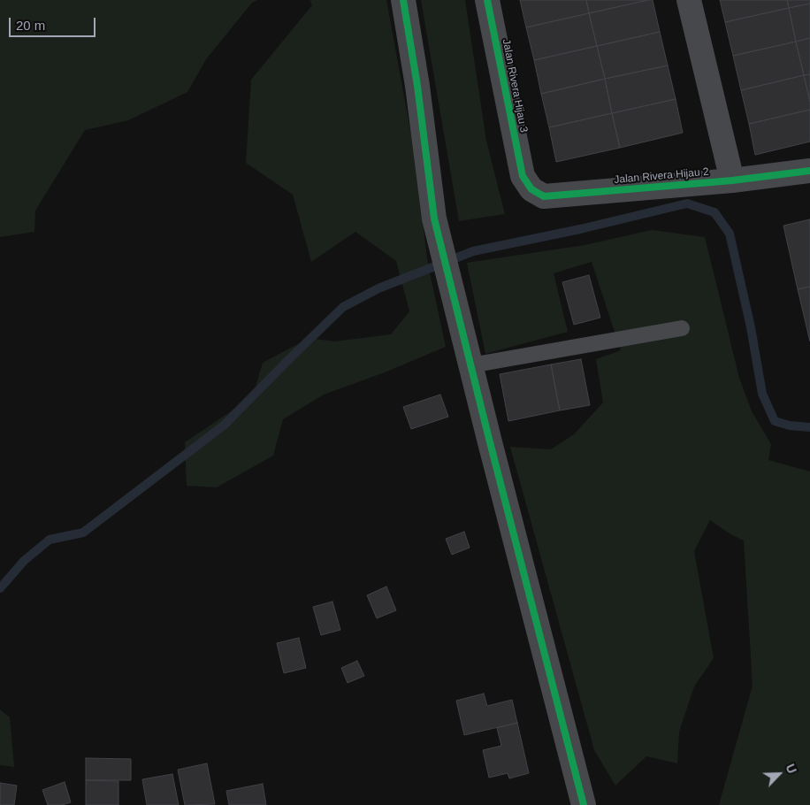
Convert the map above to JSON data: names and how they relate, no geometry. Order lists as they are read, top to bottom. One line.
{"streets":{"street":["Jalan Rivera Hijau 3","Jalan Rivera Hijau 2"]},"crossings":[["Jalan Rivera Hijau 3","Jalan Rivera Hijau 2"]],"scale_bar":"20 m","north":"top right"}
